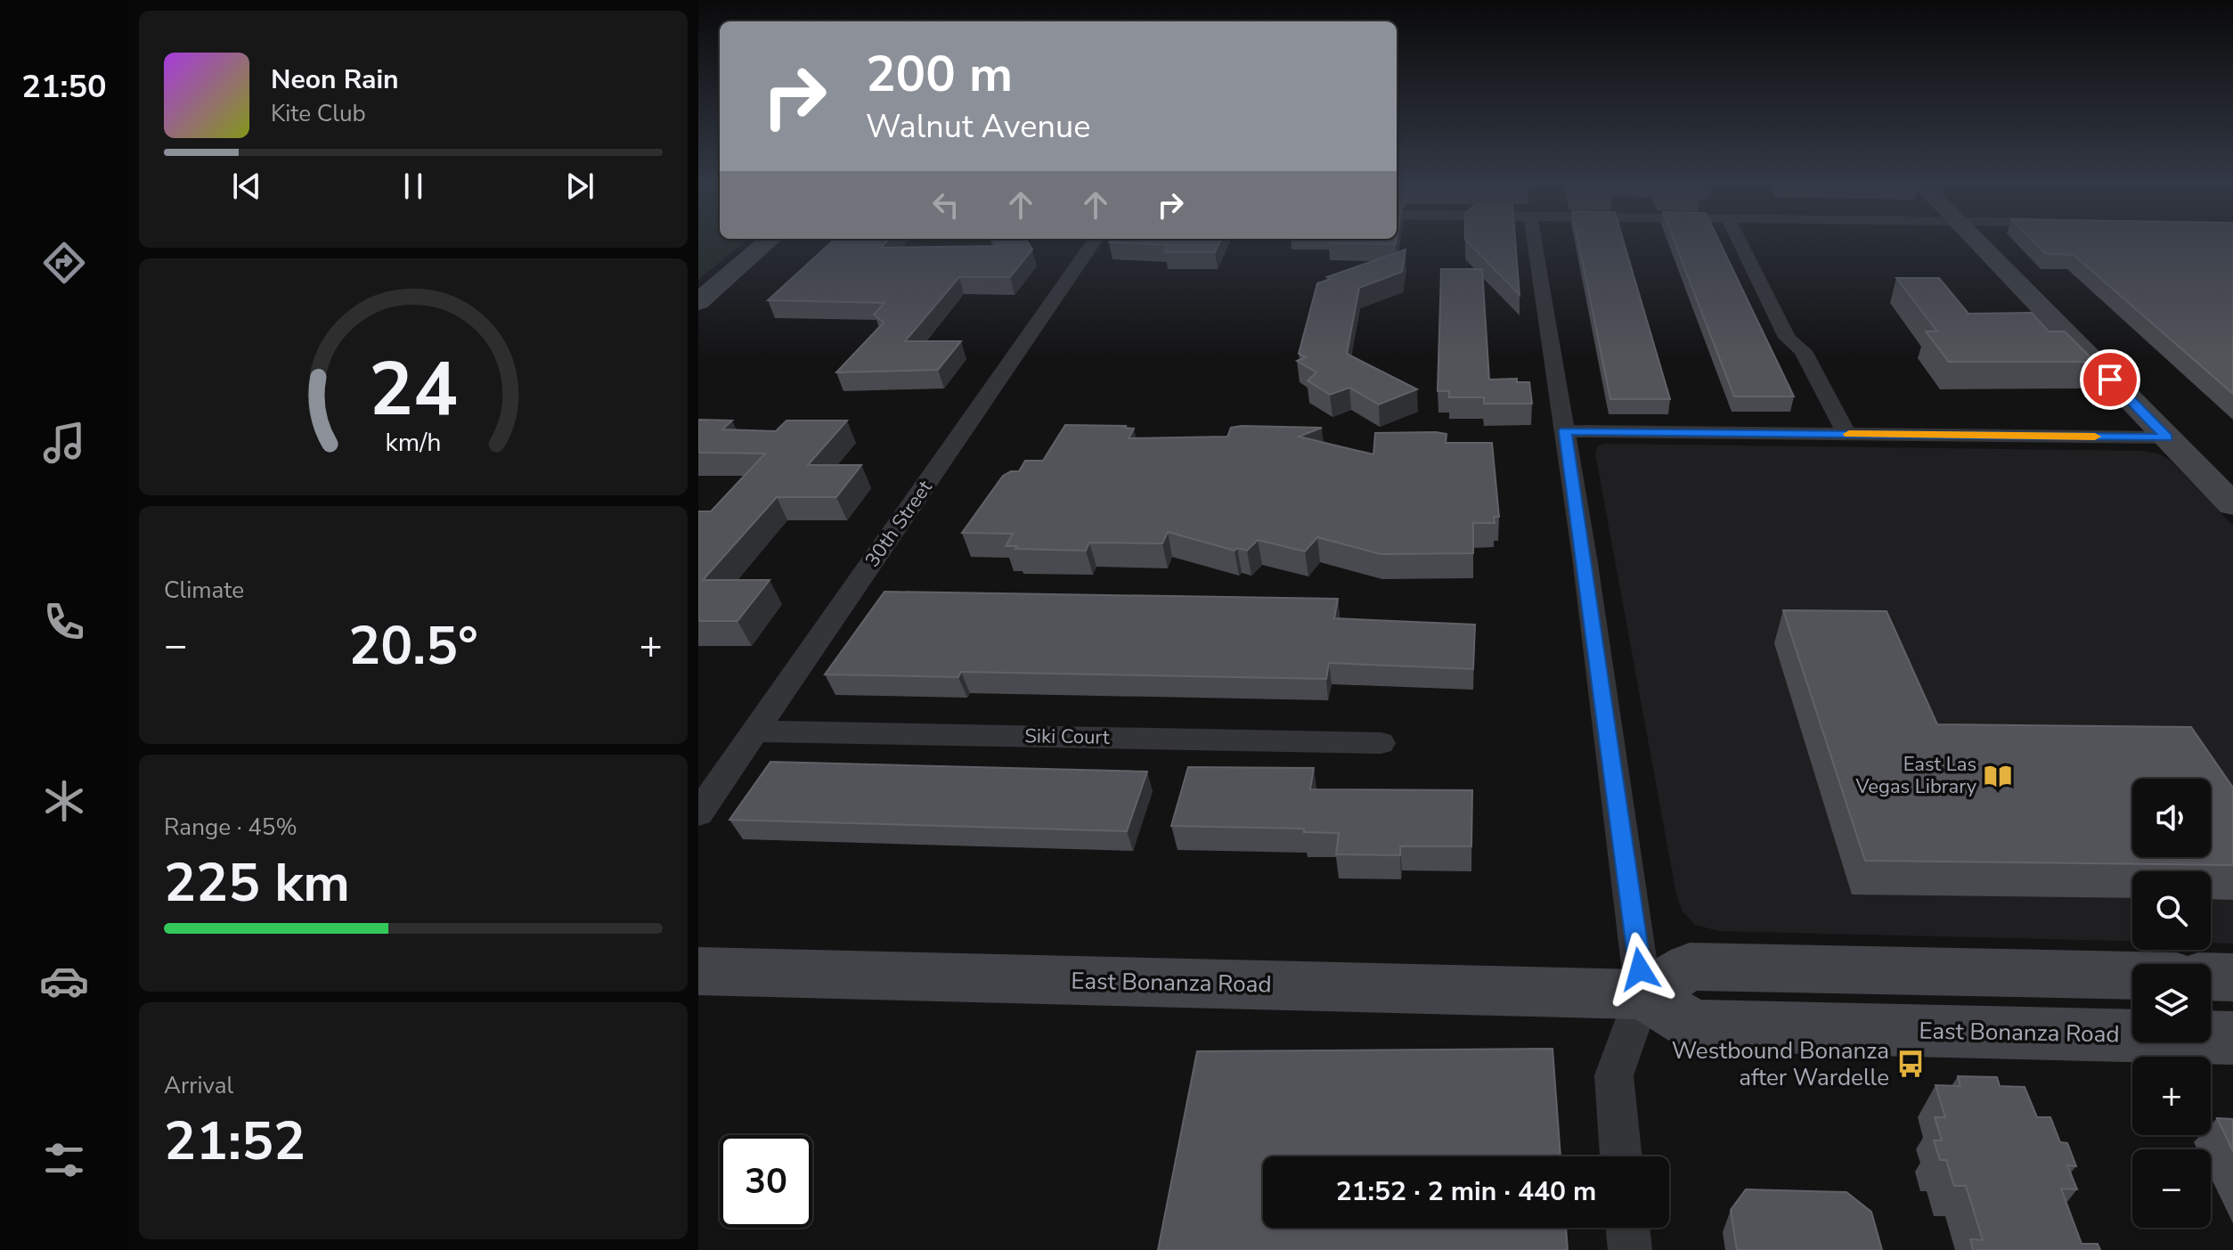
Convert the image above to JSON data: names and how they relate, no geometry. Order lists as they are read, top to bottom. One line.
{"streets":{"main road":["East Bonanza Road"],"street":["30th Street","Siki Court"]},"crossings":[["30th Street","Siki Court"]],"places":{"library":["East Las Vegas Library"],"bus stop":["Westbound Bonanza after Wardelle"]},"page":{"tabs":"21:50","turn":["200 m","Walnut Avenue"],"song":["Neon Rain","Kite Club"],"tile":["Climate",["Range · 45%","225 km"],["Arrival","21:52"]],"heat":["−","20.5°","+"],"map_buttons":["+","−"],"limit":"30","trip":"21:52 · 2 min · 440 m","gauge":["24","km/h"]}}
